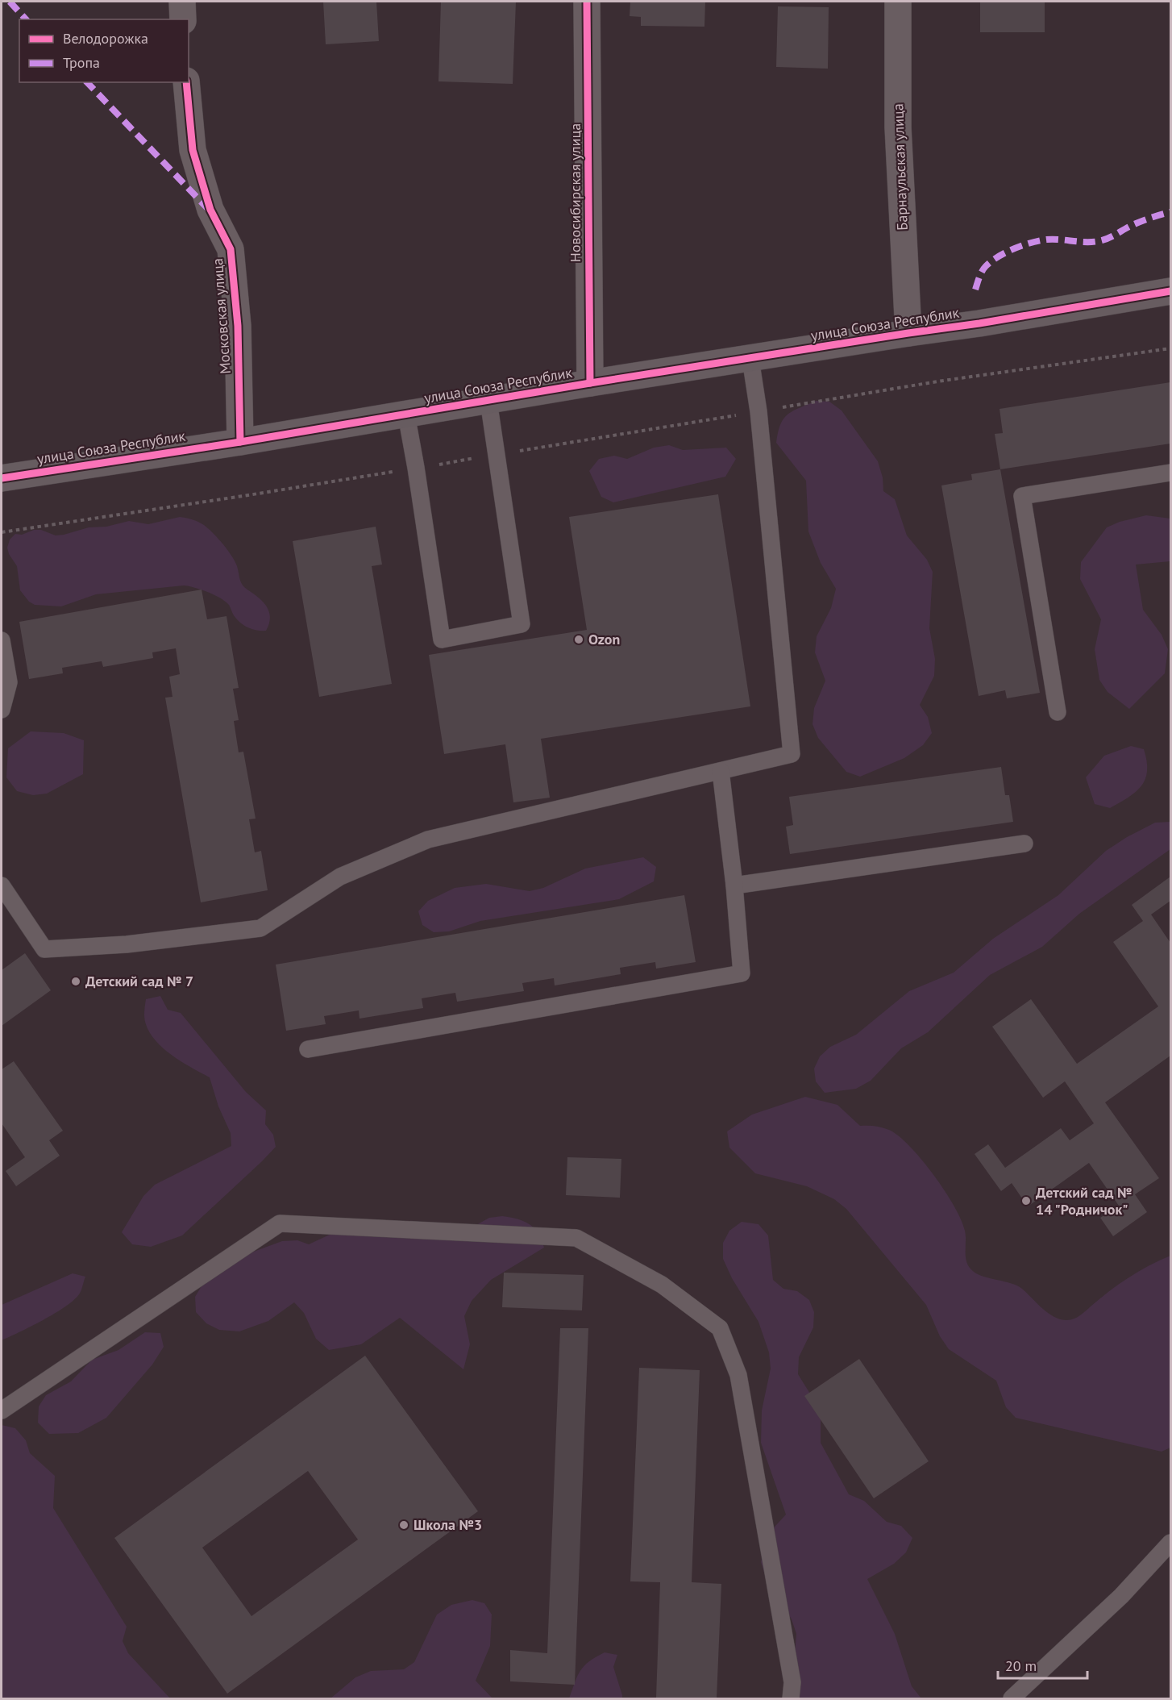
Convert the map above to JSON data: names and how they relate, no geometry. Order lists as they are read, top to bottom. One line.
{"streets":{"street":["Барнаульская улица","Новосибирская улица","Московская улица","улица Союза Республик"]},"crossings":[["Барнаульская улица","улица Союза Республик"],["Новосибирская улица","улица Союза Республик"],["Московская улица","улица Союза Республик"]],"places":["Ozon","Детский сад № 7","Детский сад № 14 \"Родничок\"","Школа №3"],"legend":["Велодорожка","Тропа"],"scale_bar":"20 m"}
